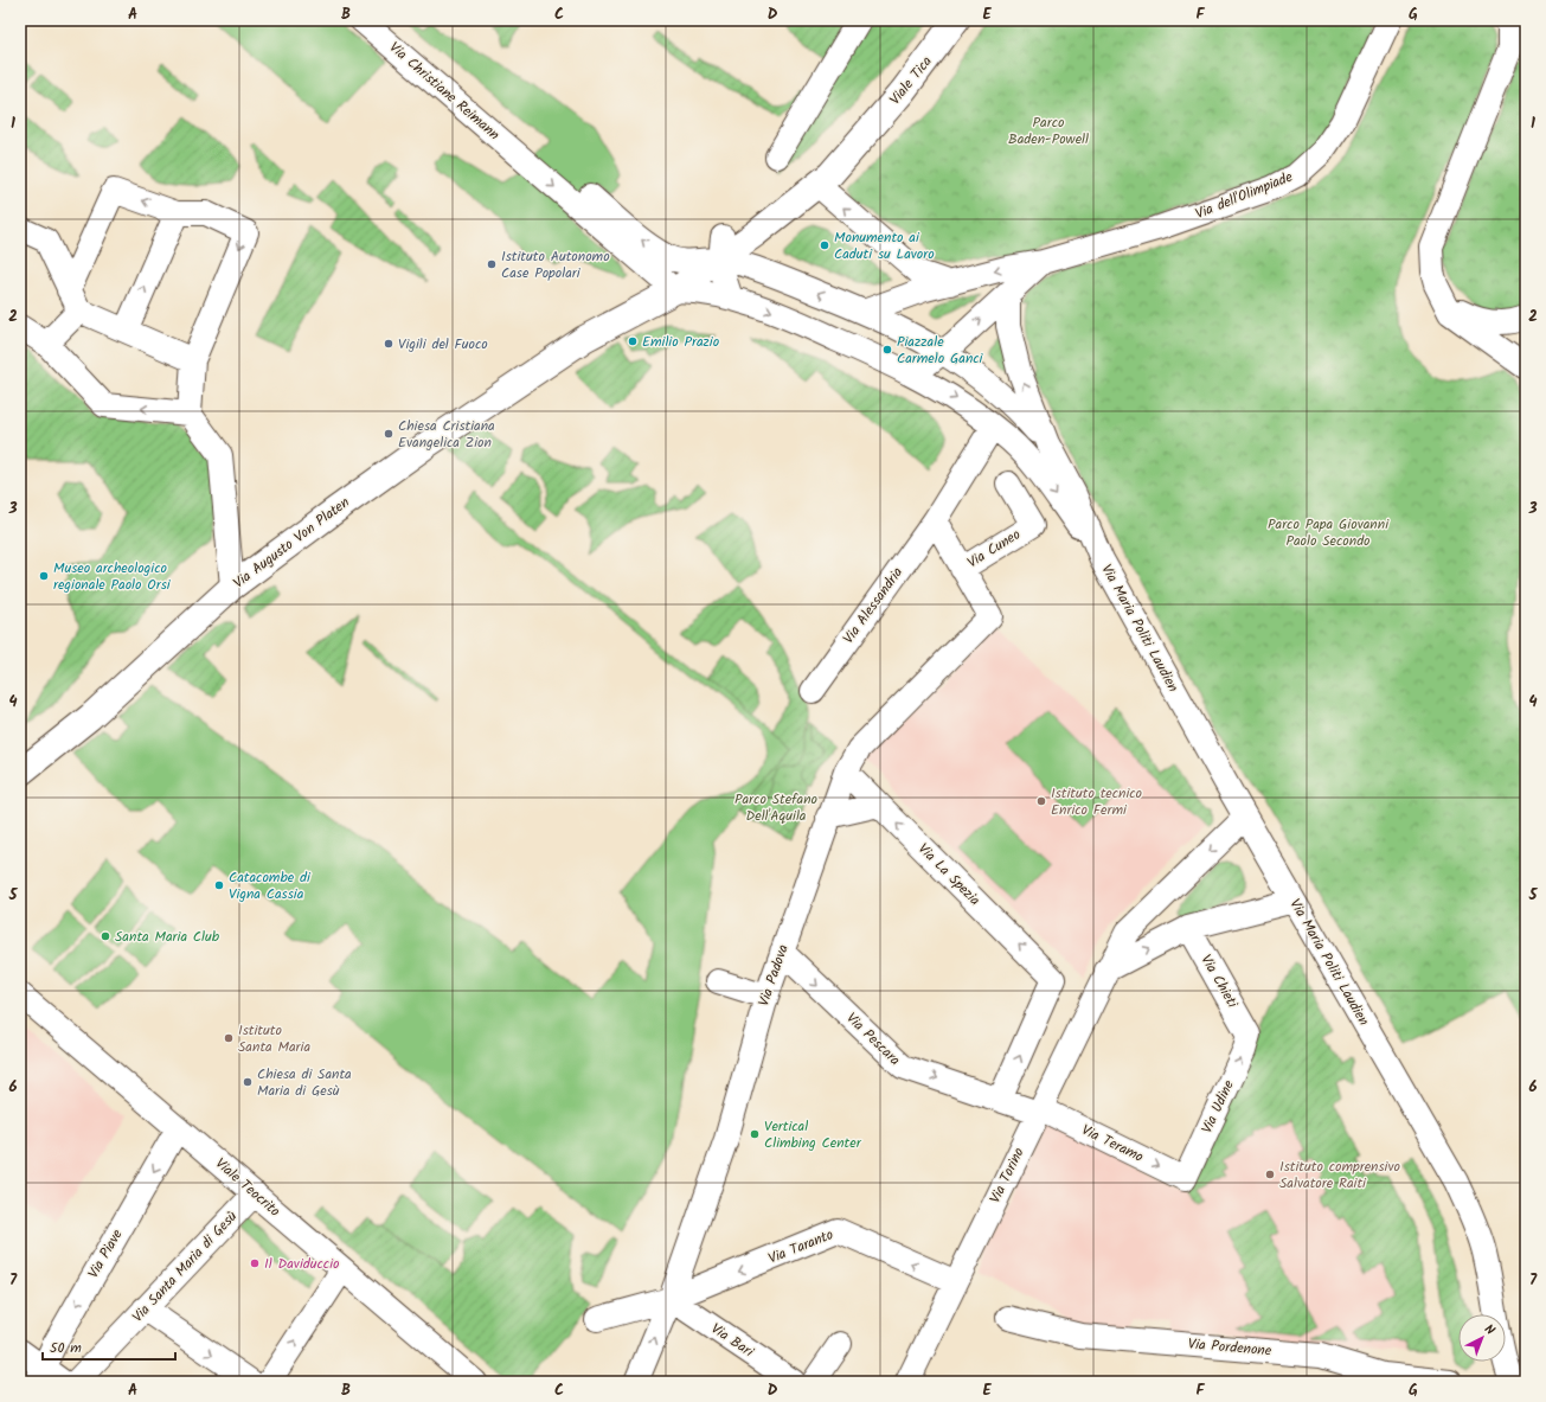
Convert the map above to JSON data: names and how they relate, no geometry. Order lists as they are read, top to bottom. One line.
{"streets":{"main road":["Viale Tica","Via Augusto Von Platen"],"street":["Via Christiane Reimann","Via dell'Olimpiade","Via Cuneo","Via Alessandria","Via Maria Politi Laudien","Via La Spezia","Via Padova","Via Chieti","Via Pescara","Via Udine","Via Teramo","Via Torino","Viale Teocrito","Via Taranto","Via Piave","Via Santa Maria di Gesù","Via Bari","Via Pordenone"]},"crossings":[["Via Cuneo","Via Padova"],["Via Maria Politi Laudien","Via Torino"],["Via La Spezia","Via Padova"],["Via La Spezia","Via Pescara"],["Via Padova","Via Pescara"],["Via Padova","Via Taranto"],["Via Padova","Via Bari"],["Via Chieti","Via Udine"],["Via Pescara","Via Teramo"],["Via Pescara","Via Torino"],["Via Udine","Via Teramo"],["Via Teramo","Via Torino"],["Via Torino","Via Taranto"],["Viale Teocrito","Via Piave"],["Viale Teocrito","Via Santa Maria di Gesù"],["Via Taranto","Via Bari"]],"one_way":["Via La Spezia","Via Pescara","Via Udine","Via Teramo","Via Taranto"],"parks":["Parco Baden-Powell","Parco Papa Giovanni Paolo Secondo","Parco Stefano Dell'Aquila"],"places":["Monumento ai Caduti su Lavoro","Istituto Autonomo Case Popolari","Emilio Prazio","Vigili del Fuoco","Piazzale Carmelo Ganci","Chiesa Cristiana Evangelica Zion","Museo archeologico regionale Paolo Orsi","Istituto tecnico Enrico Fermi","Catacombe di Vigna Cassia","Santa Maria Club","Istituto Santa Maria","Chiesa di Santa Maria di Gesù","Vertical Climbing Center","Istituto comprensivo Salvatore Raiti","Il Daviduccio"],"scale_bar":"50 m","north":"top right","grid":{"columns":["A","B","C","D","E","F","G"],"rows":["1","2","3","4","5","6","7"]}}
